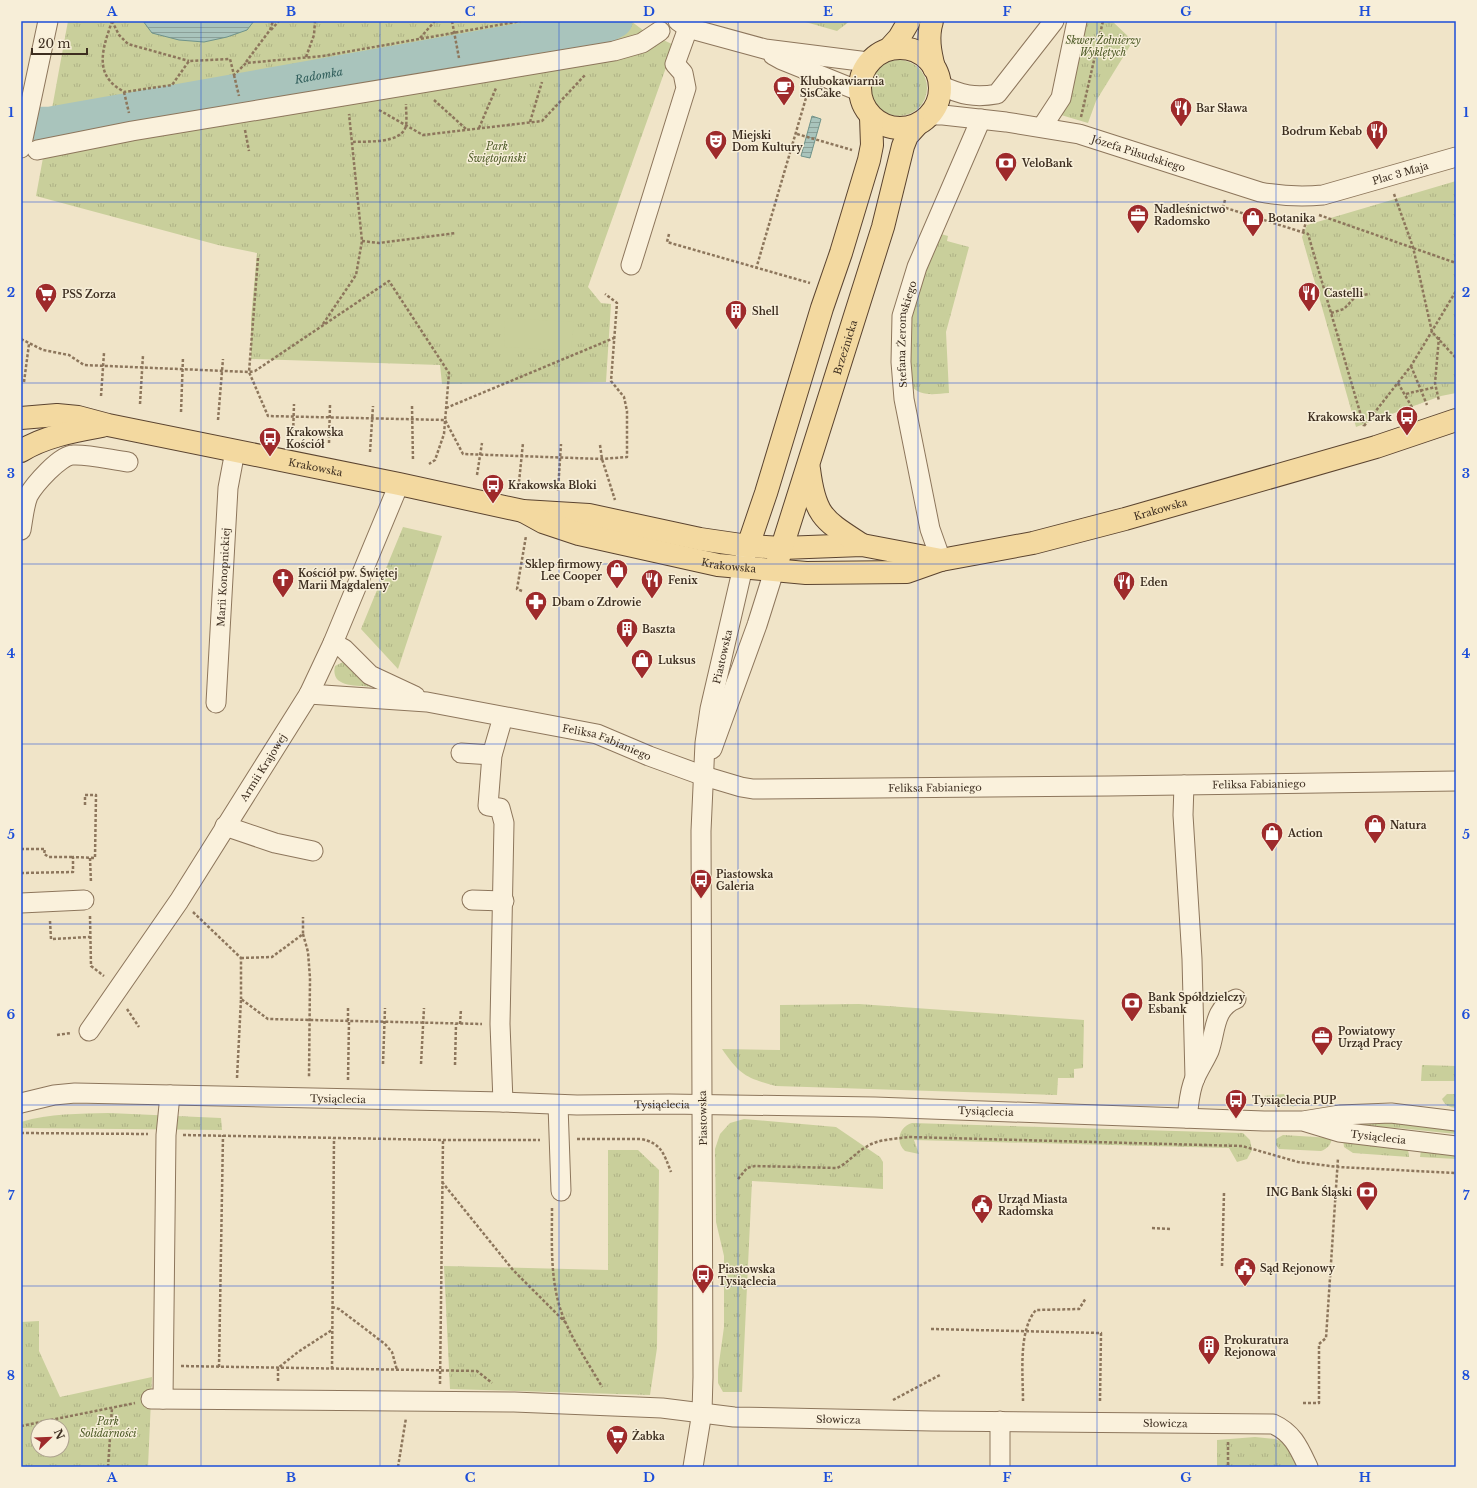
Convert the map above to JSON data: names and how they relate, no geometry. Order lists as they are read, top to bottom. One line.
{"streets":{"main road":["Brzeźnicka","Krakowska"],"street":["Józefa Piłsudskiego","Plac 3 Maja","Stefana Żeromskiego","Marii Konopnickiej","Piastowska","Feliksa Fabianiego","Armii Krajowej","Tysiąclecia","Słowicza"]},"crossings":[["Józefa Piłsudskiego","Plac 3 Maja"],["Józefa Piłsudskiego","Stefana Żeromskiego"],["Józefa Piłsudskiego","Brzeźnicka"],["Stefana Żeromskiego","Krakowska"],["Brzeźnicka","Krakowska"],["Brzeźnicka","Piastowska"],["Krakowska","Marii Konopnickiej"],["Krakowska","Piastowska"],["Krakowska","Armii Krajowej"],["Piastowska","Feliksa Fabianiego"],["Piastowska","Tysiąclecia"],["Piastowska","Słowicza"],["Feliksa Fabianiego","Armii Krajowej"]],"water":["Radomka"],"parks":["Skwer Żołnierzy Wyklętych","Park Świętojański","Park Solidarności"],"places":{"cafe":["Klubokawiarnia SisCake"],"restaurant":["Bar Sława","Bodrum Kebab","Castelli","Fenix","Eden"],"theatre":["Miejski Dom Kultury"],"bank":["VeloBank","Bank Spółdzielczy Esbank","ING Bank Śląski"],"office":["Nadleśnictwo Radomsko","Powiatowy Urząd Pracy"],"shop":["Botanika","Sklep firmowy Lee Cooper","Luksus","Natura","Action"],"supermarket":["PSS Zorza","Żabka"],"building":["Shell","Baszta","Prokuratura Rejonowa"],"bus stop":["Krakowska Park","Krakowska Kościół","Krakowska Bloki","Piastowska Galeria","Tysiąclecia PUP","Piastowska Tysiąclecia"],"church":["Kościół pw. Świętej Marii Magdaleny"],"pharmacy":["Dbam o Zdrowie"],"public building":["Urząd Miasta Radomska","Sąd Rejonowy"]},"scale_bar":"20 m","north":"top right","grid":{"columns":["A","B","C","D","E","F","G","H"],"rows":["1","2","3","4","5","6","7","8"]}}
